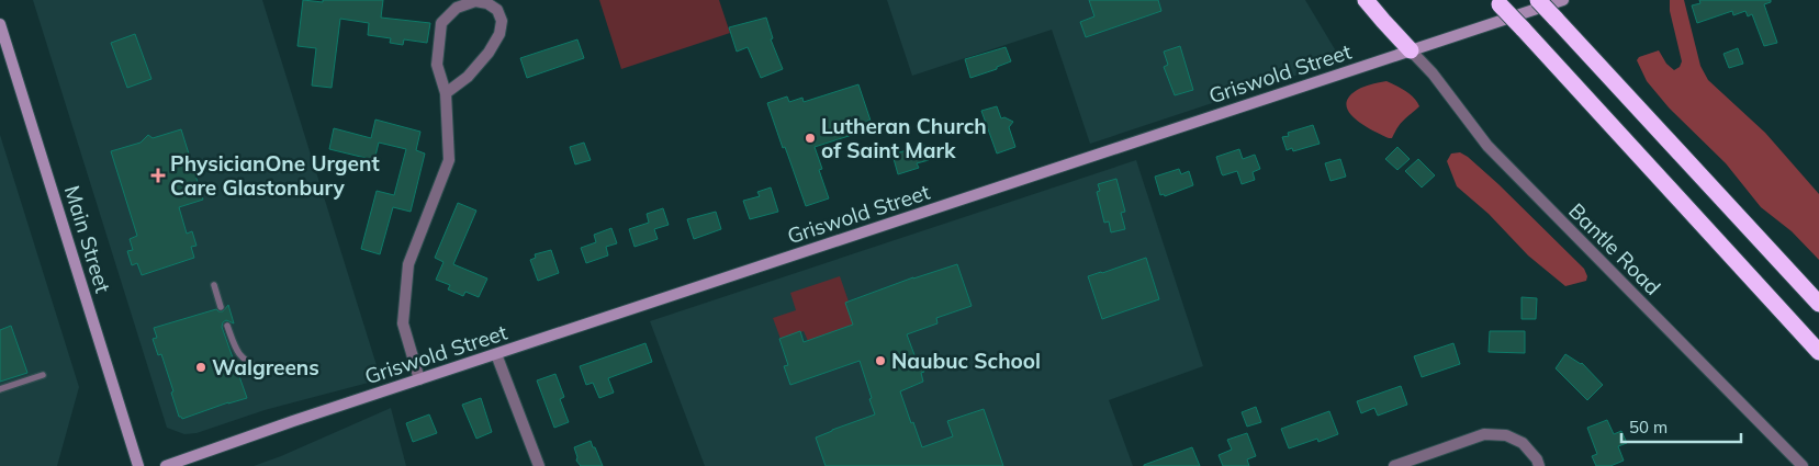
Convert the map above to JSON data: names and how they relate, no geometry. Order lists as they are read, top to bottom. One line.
{"streets":{"main road":["Griswold Street","Main Street"],"street":["Bantle Road"]},"crossings":[["Griswold Street","Bantle Road"]],"places":{"other":["Lutheran Church of Saint Mark","Naubuc School","Walgreens"],"health":["PhysicianOne Urgent Care Glastonbury"]},"scale_bar":"50 m"}
